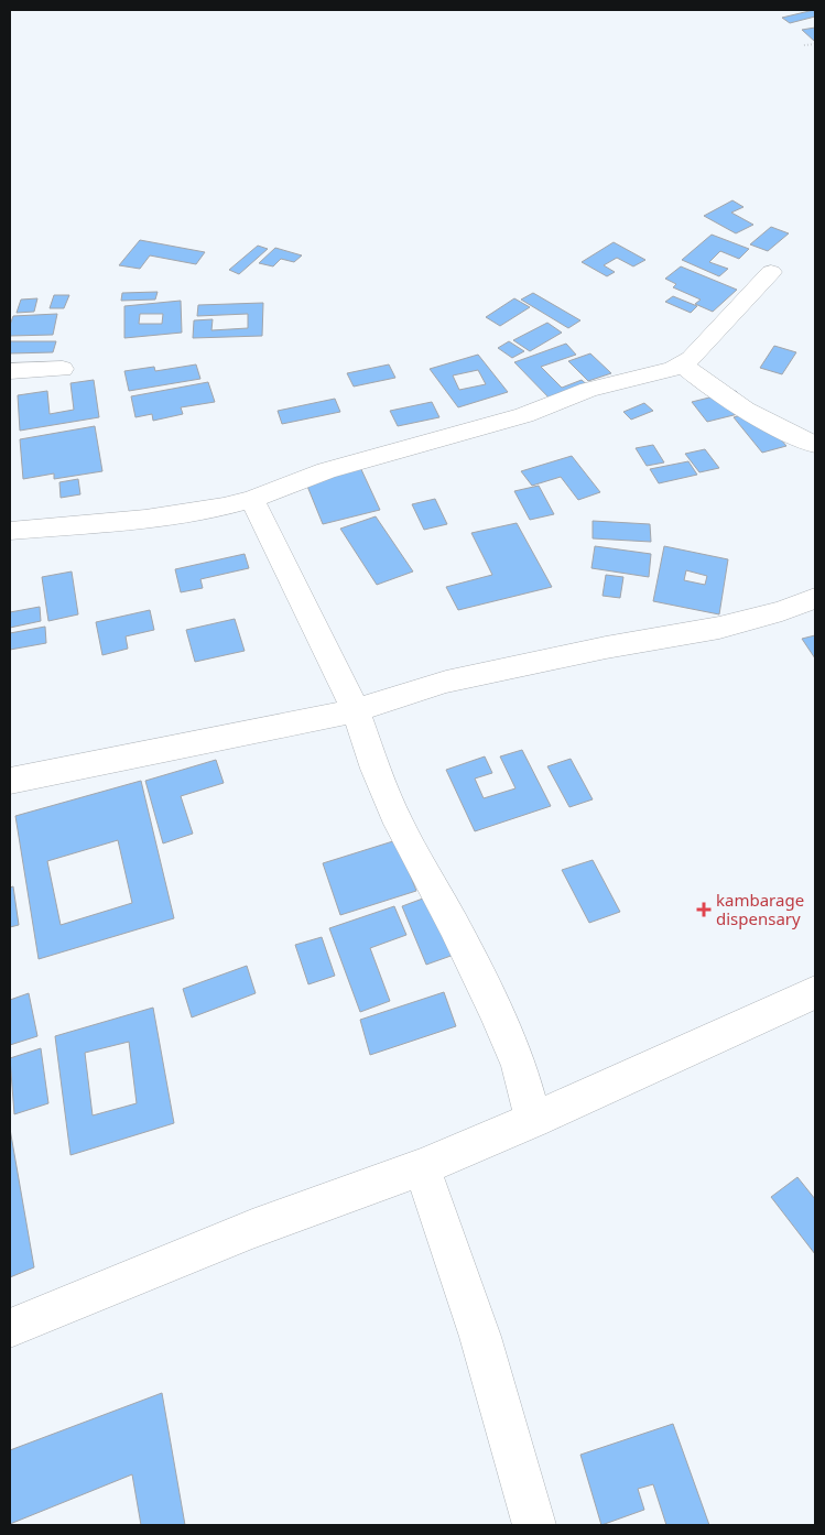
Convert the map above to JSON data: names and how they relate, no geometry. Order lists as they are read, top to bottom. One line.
{"places":{"health":["kambarage dispensary"]}}
